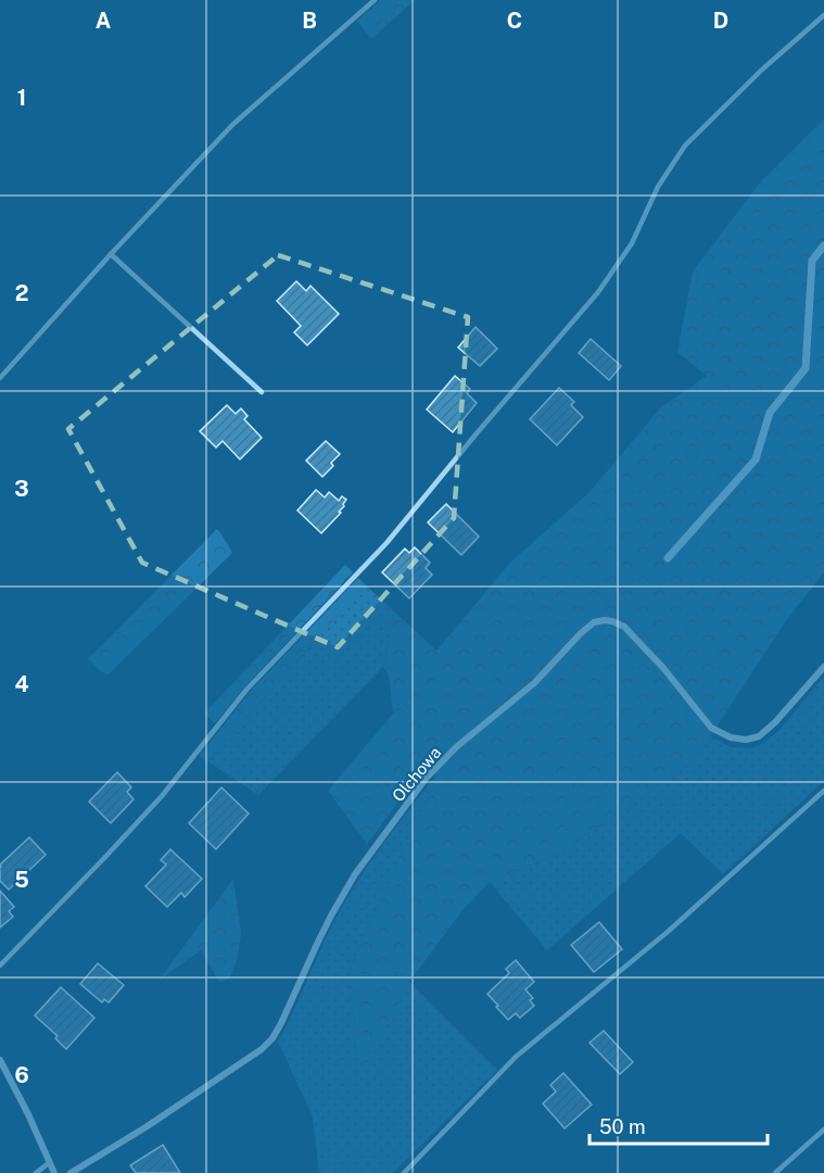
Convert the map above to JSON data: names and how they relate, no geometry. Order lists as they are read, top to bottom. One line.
{"streets":{"street":["Olchowa"]},"scale_bar":"50 m","grid":{"columns":["A","B","C","D"],"rows":["1","2","3","4","5","6"]}}
